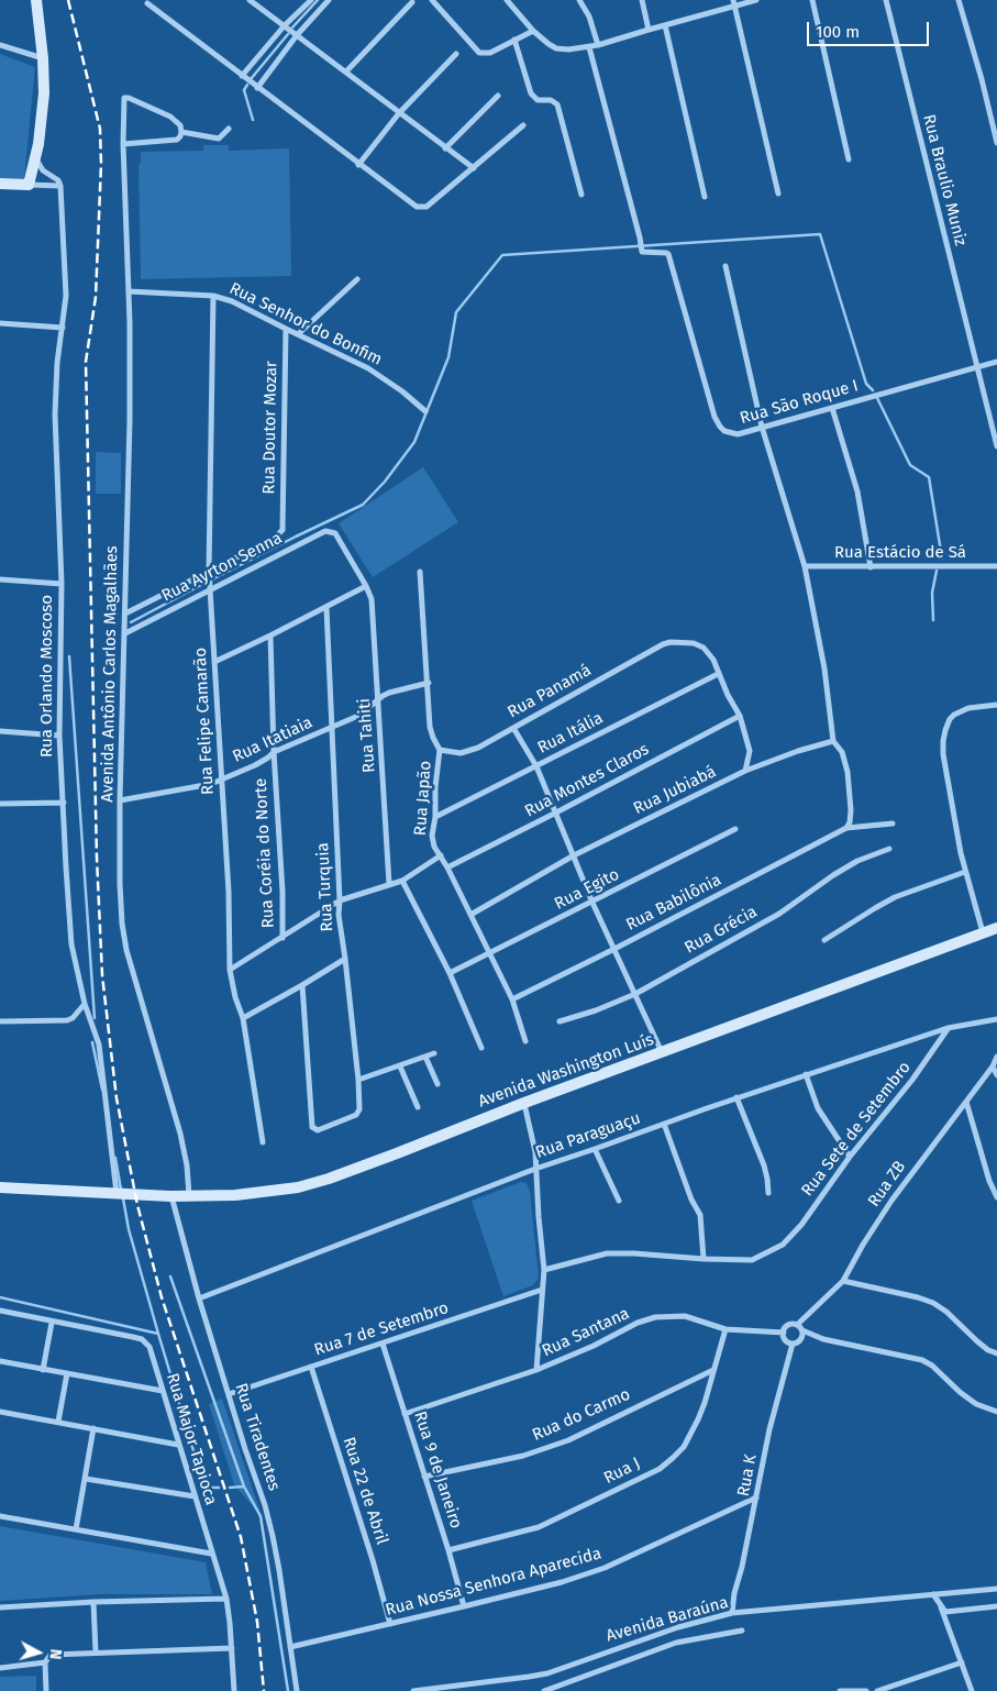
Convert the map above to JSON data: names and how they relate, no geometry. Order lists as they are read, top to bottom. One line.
{"streets":{"main road":["Avenida Washington Luís"],"street":["Rua Braulio Muniz","Rua Senhor do Bonfim","Rua São Roque I","Rua Doutor Mozar","Rua Estácio de Sá","Rua Ayrton Senna","Avenida Antônio Carlos Magalhães","Rua Orlando Moscoso","Rua Panamá","Rua Felipe Camarão","Rua Itália","Rua Tahiti","Rua Itatiaia","Rua Montes Claros","Rua Jubiabá","Rua Japão","Rua Coréia do Norte","Rua Turquia","Rua Egito","Rua Babilônia","Rua Grécia","Rua Sete de Setembro","Rua Paraguaçu","Rua ZB","Rua 7 de Setembro","Rua Santana","Rua do Carmo","Rua Tiradentes","Rua Major Tapioca","Rua 9 de Janeiro","Rua J","Rua K","Rua 22 de Abril","Rua Nossa Senhora Aparecida","Avenida Baraúna"]},"crossings":[["Rua Braulio Muniz","Rua São Roque I"],["Rua Senhor do Bonfim","Rua Doutor Mozar"],["Rua Senhor do Bonfim","Avenida Antônio Carlos Magalhães"],["Rua Senhor do Bonfim","Rua Felipe Camarão"],["Rua Doutor Mozar","Rua Ayrton Senna"],["Rua Ayrton Senna","Avenida Antônio Carlos Magalhães"],["Rua Ayrton Senna","Rua Felipe Camarão"],["Rua Ayrton Senna","Rua Tahiti"],["Avenida Antônio Carlos Magalhães","Rua Itatiaia"],["Avenida Antônio Carlos Magalhães","Avenida Washington Luís"],["Rua Orlando Moscoso","Avenida Washington Luís"],["Rua Panamá","Rua Itália"],["Rua Panamá","Rua Japão"],["Rua Felipe Camarão","Rua Itatiaia"],["Rua Itália","Rua Japão"],["Rua Tahiti","Rua Itatiaia"],["Rua Itatiaia","Rua Japão"],["Rua Itatiaia","Rua Coréia do Norte"],["Rua Itatiaia","Rua Turquia"],["Rua Montes Claros","Rua Japão"],["Rua Jubiabá","Rua Japão"],["Rua Japão","Rua Egito"],["Rua Japão","Rua Babilônia"],["Avenida Washington Luís","Rua Tiradentes"],["Rua Sete de Setembro","Rua Paraguaçu"],["Rua Paraguaçu","Rua Tiradentes"],["Rua ZB","Rua Santana"],["Rua ZB","Rua K"],["Rua 7 de Setembro","Rua Tiradentes"],["Rua 7 de Setembro","Rua 9 de Janeiro"],["Rua 7 de Setembro","Rua 22 de Abril"],["Rua Santana","Rua 9 de Janeiro"],["Rua Santana","Rua J"],["Rua Santana","Rua K"],["Rua do Carmo","Rua 9 de Janeiro"],["Rua do Carmo","Rua J"],["Rua Tiradentes","Rua Nossa Senhora Aparecida"],["Rua 9 de Janeiro","Rua J"],["Rua 9 de Janeiro","Rua Nossa Senhora Aparecida"],["Rua K","Rua Nossa Senhora Aparecida"],["Rua K","Avenida Baraúna"],["Rua 22 de Abril","Rua Nossa Senhora Aparecida"]],"scale_bar":"100 m","north":"right"}
